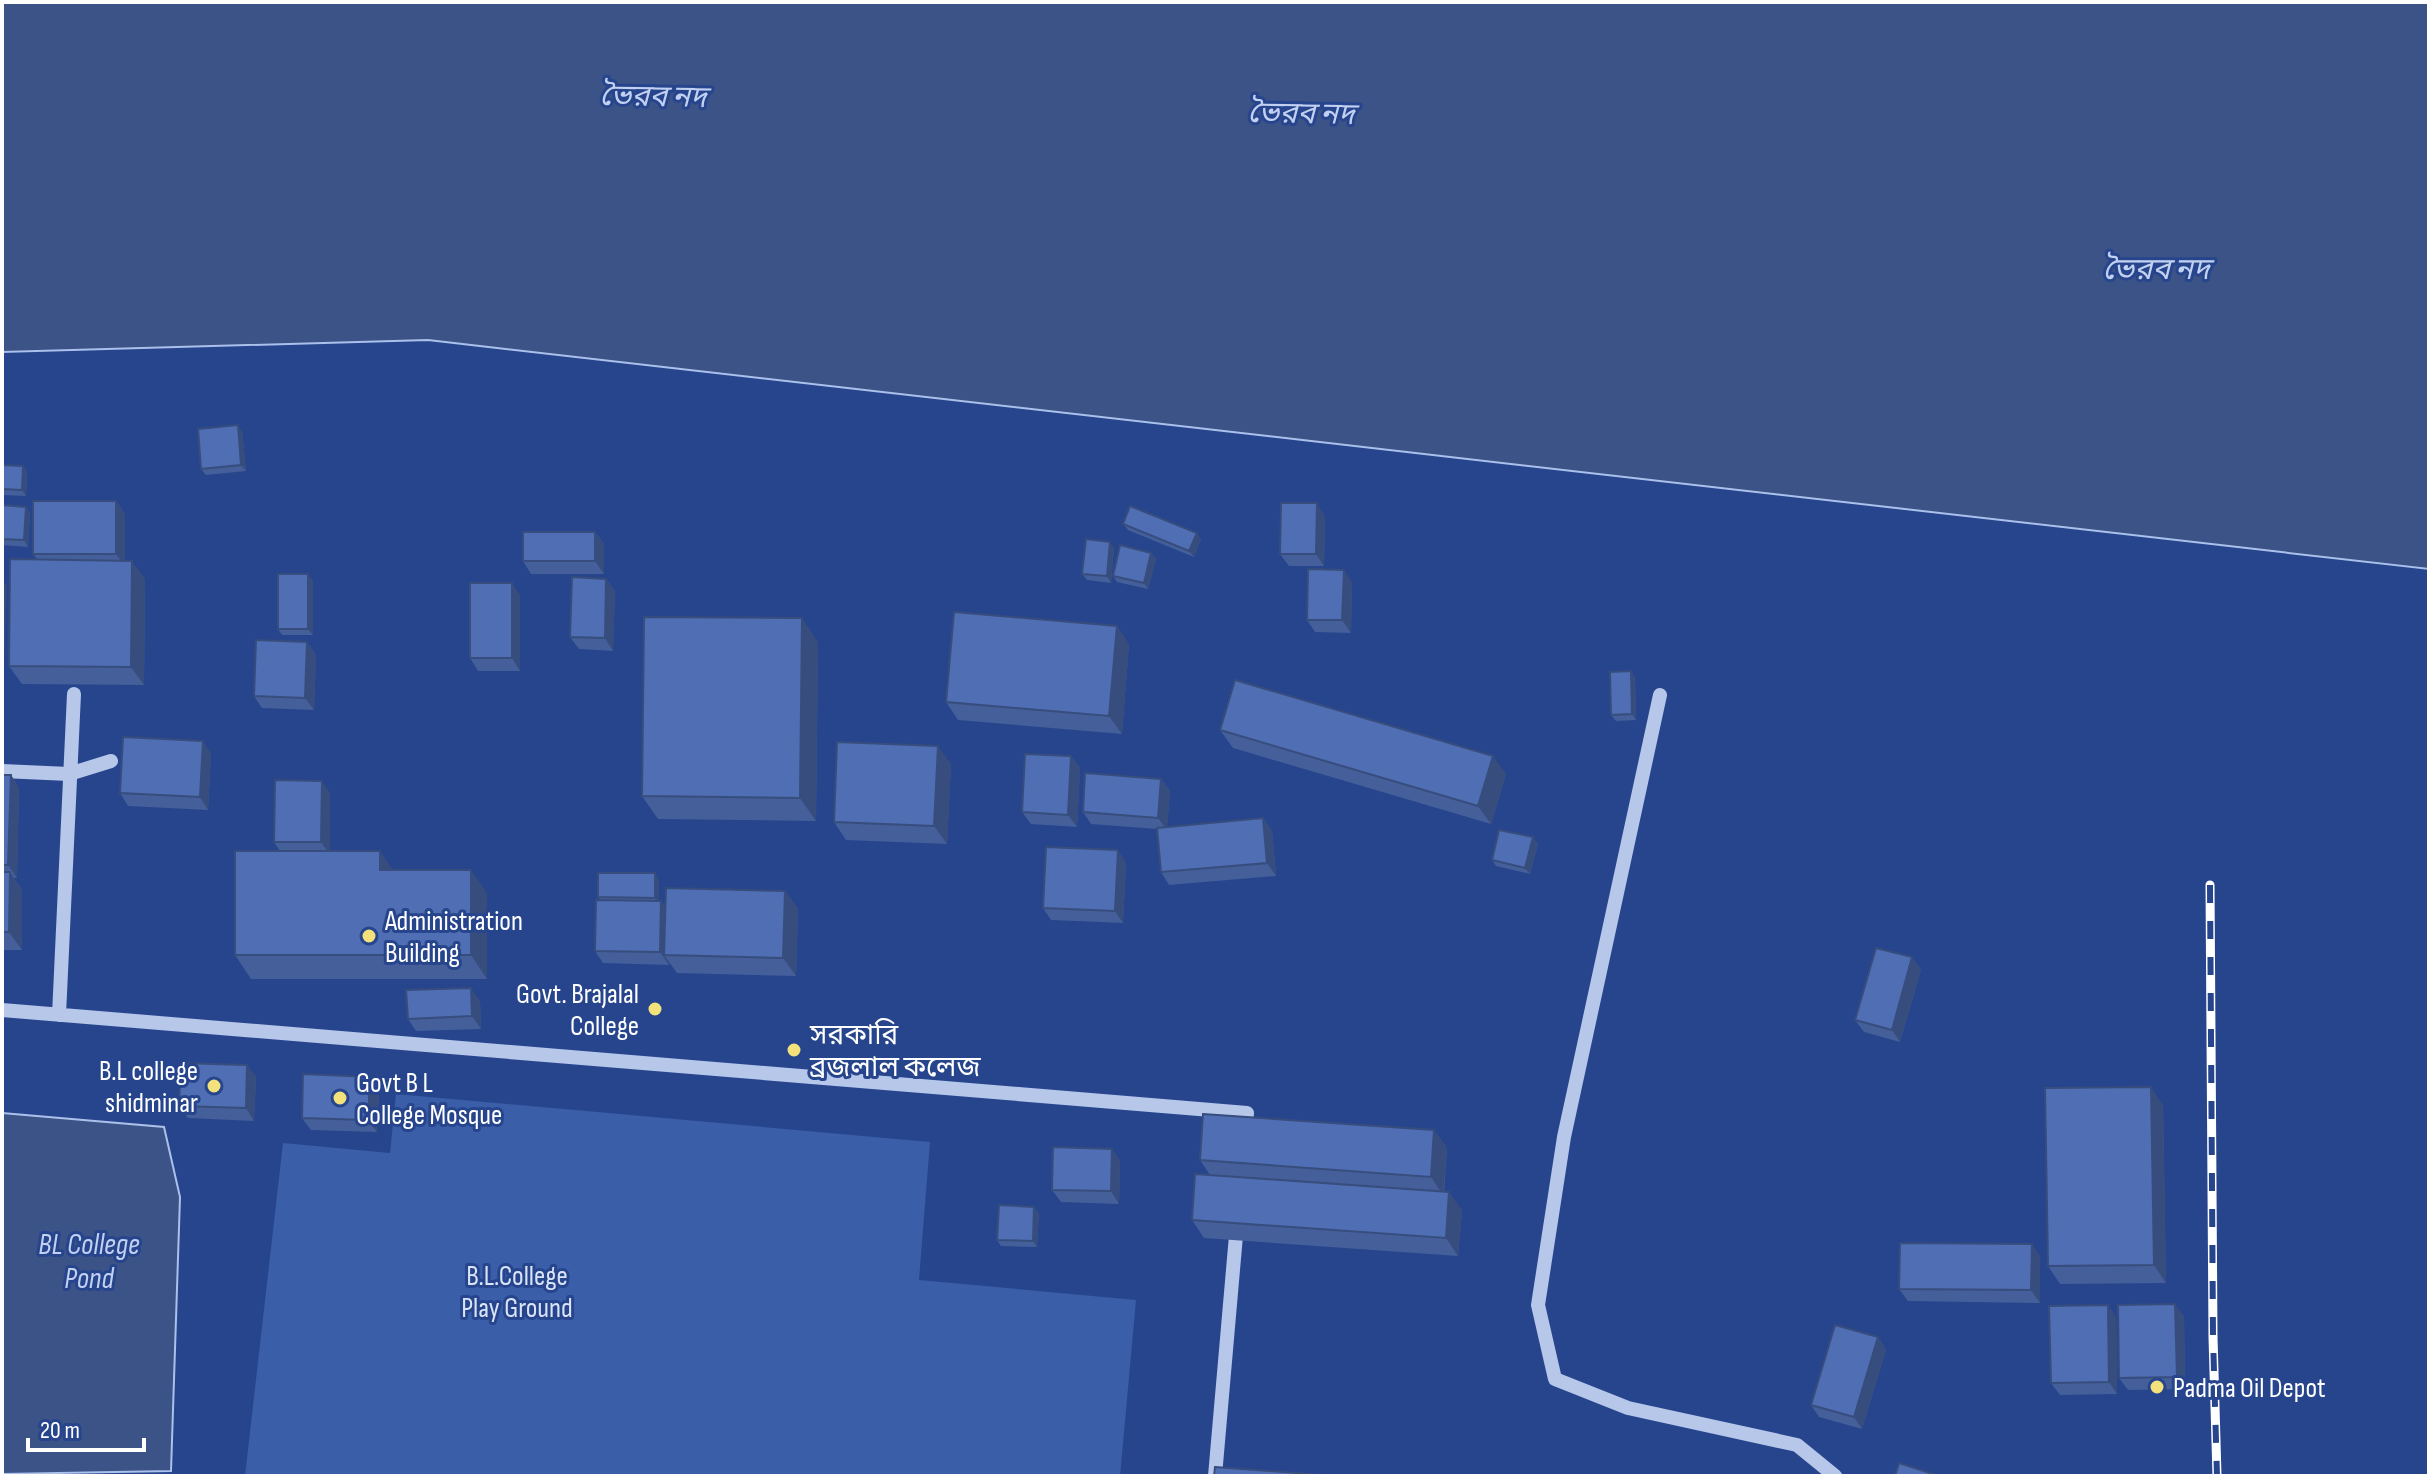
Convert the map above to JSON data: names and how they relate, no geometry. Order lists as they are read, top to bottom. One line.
{"water":["ভৈরব নদ","BL College Pond"],"parks":["B.L.College Play Ground"],"places":["Administration Building","Govt. Brajalal College","সরকারি ব্রজলাল কলেজ","B.L college shidminar","Govt B L College Mosque","Padma Oil Depot"],"scale_bar":"20 m"}
